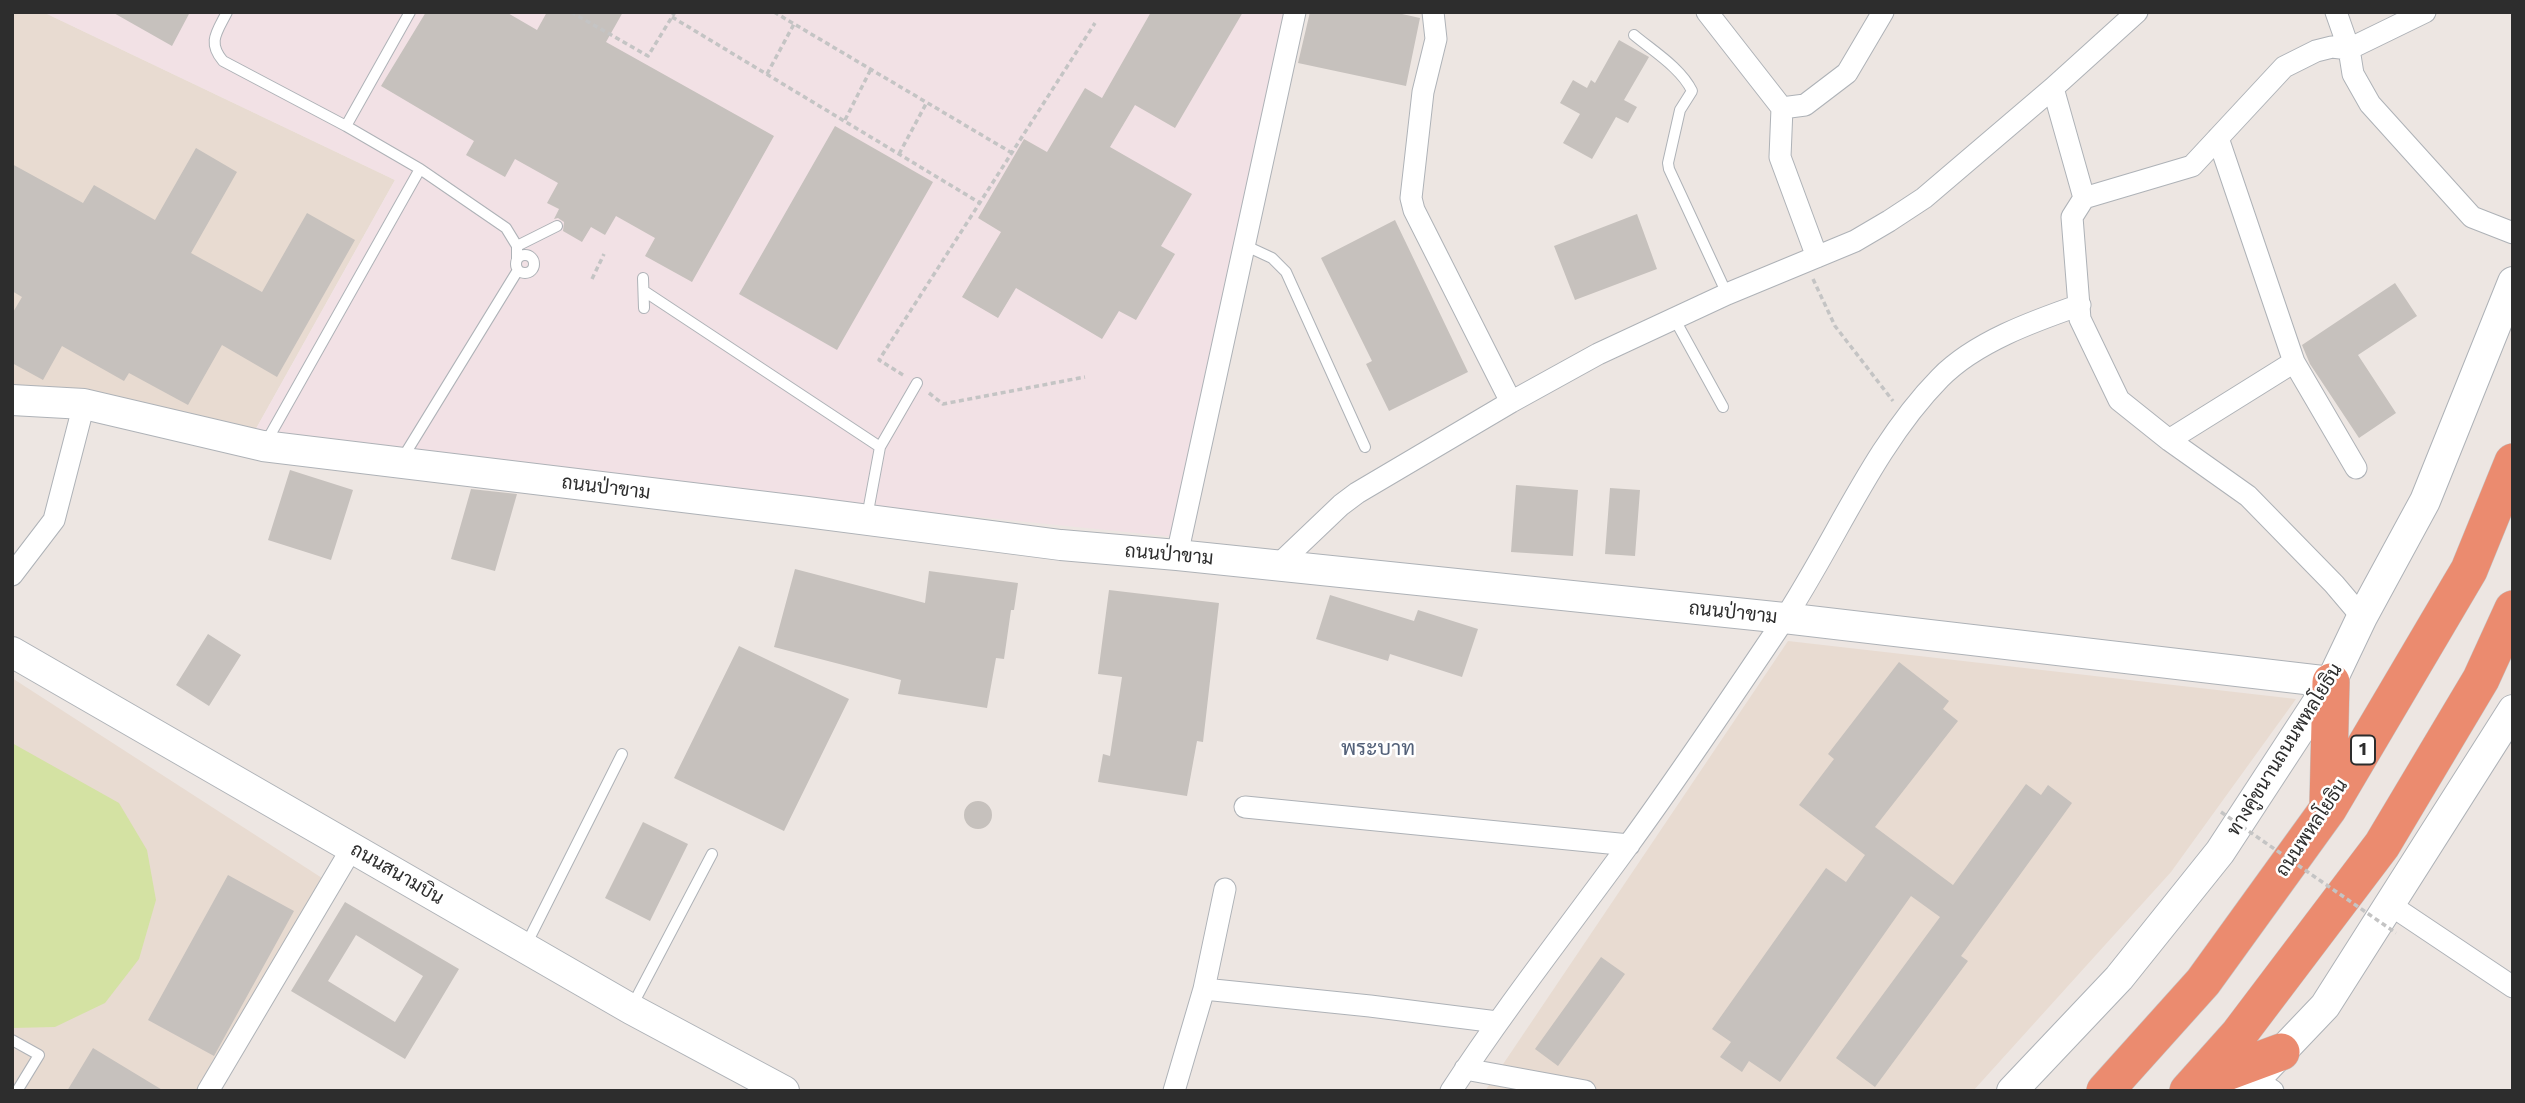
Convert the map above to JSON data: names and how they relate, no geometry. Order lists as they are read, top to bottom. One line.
{"streets":{"highway":["1","ถนนพหลโยธิน"],"street":["ถนนป่าขาม","ทางคู่ขนานถนนพหลโยธิน","ถนนสนามบิน"]},"crossings":[["ถนนป่าขาม","ทางคู่ขนานถนนพหลโยธิน"]],"districts":["พระบาท"]}
